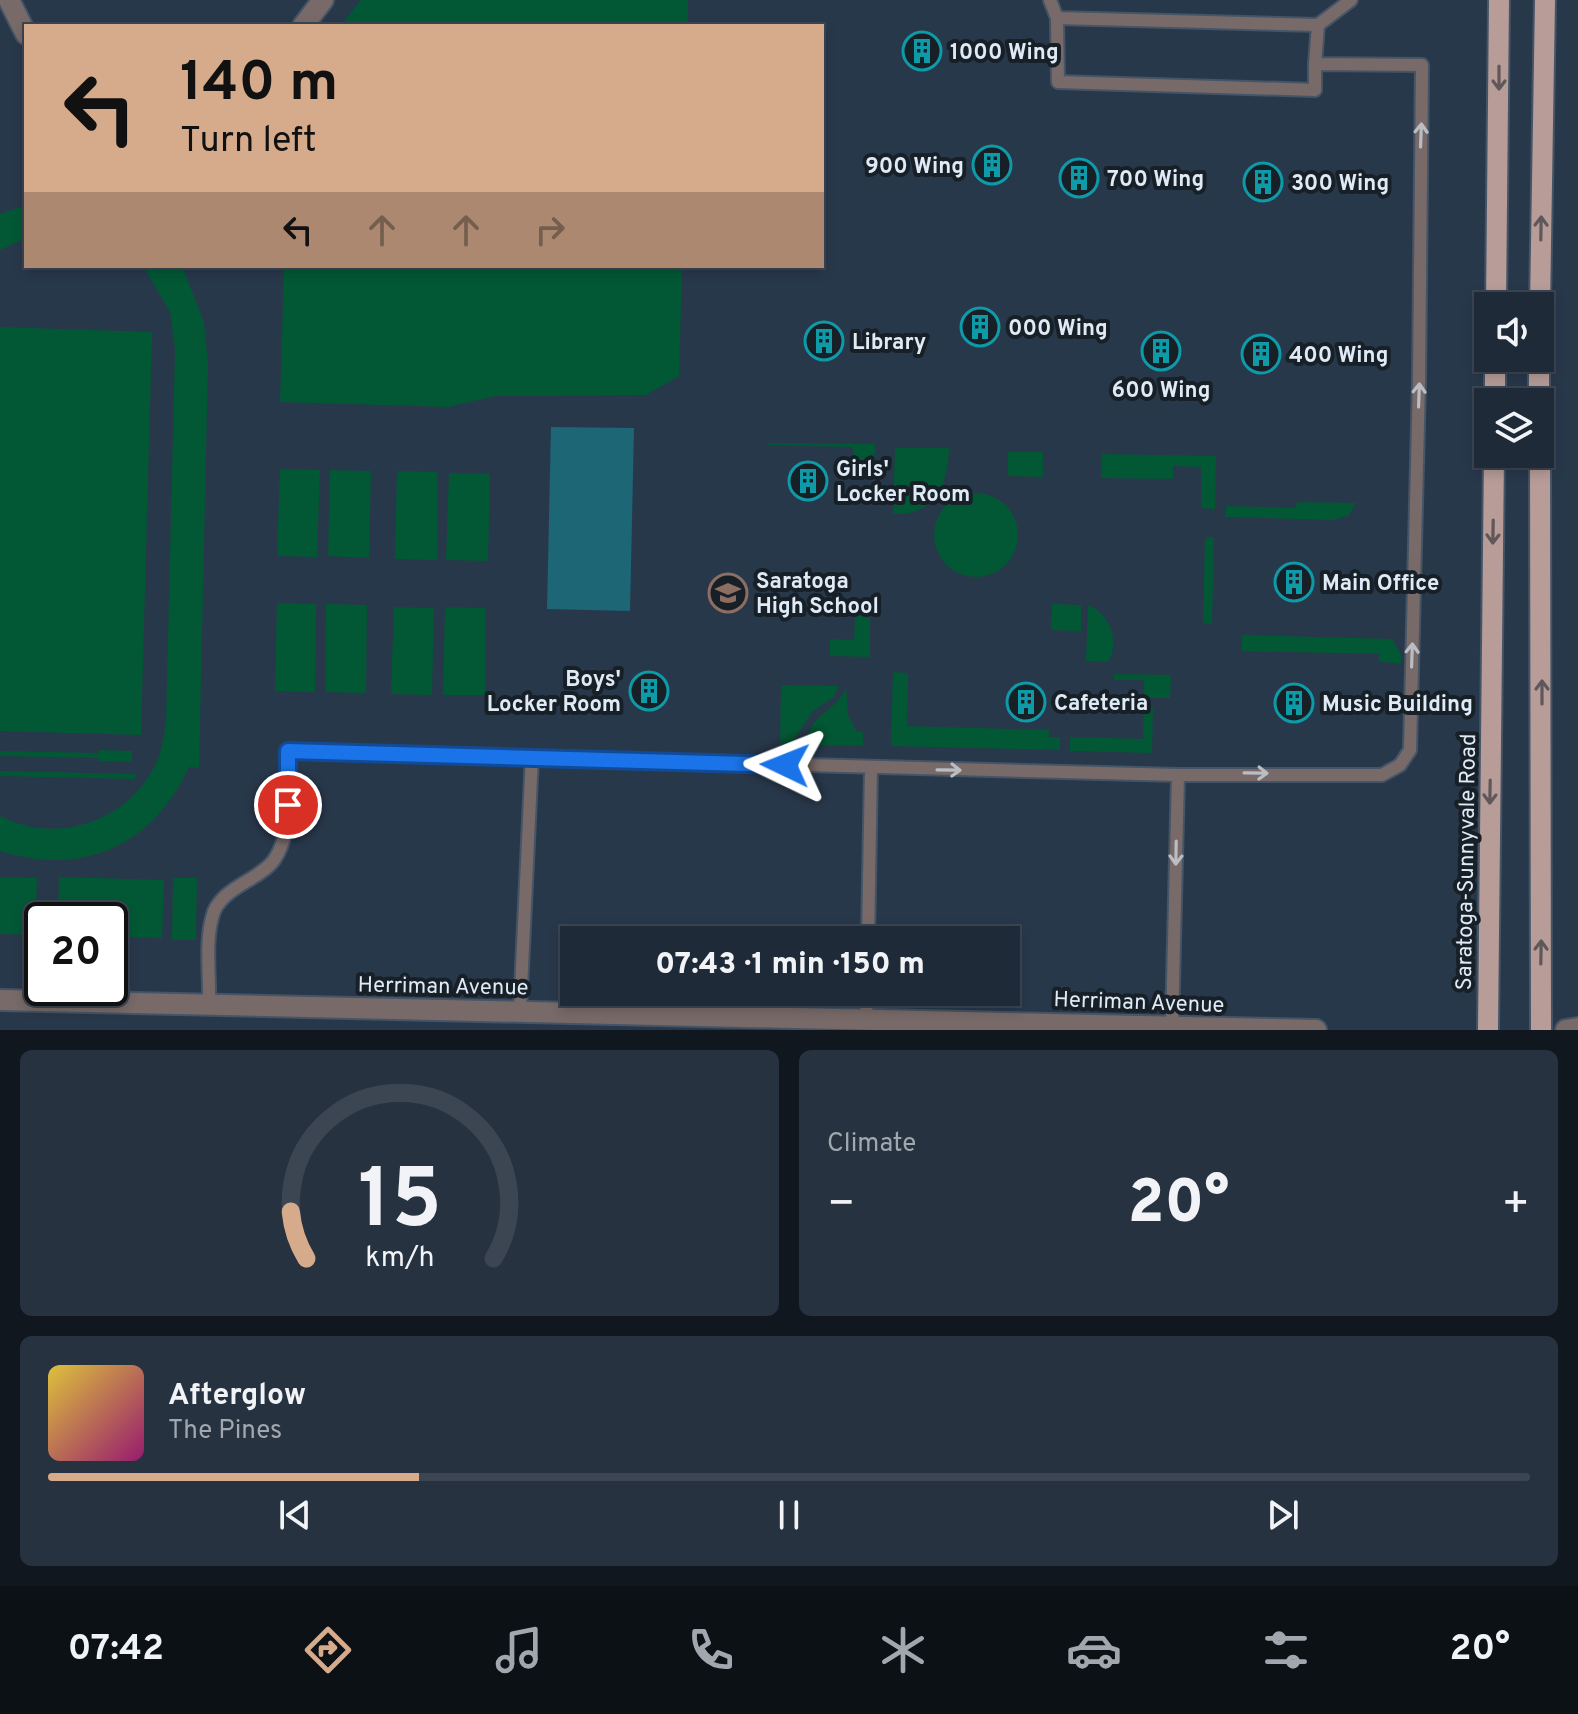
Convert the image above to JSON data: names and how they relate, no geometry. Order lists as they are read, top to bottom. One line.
{"streets":{"main road":["Saratoga-Sunnyvale Road"],"street":["Herriman Avenue"]},"places":{"building":["1000 Wing","900 Wing","700 Wing","300 Wing","000 Wing","Library","600 Wing","400 Wing","Girls' Locker Room","Main Office","Boys' Locker Room","Cafeteria","Music Building"],"school or university":["Saratoga High School"]},"page":{"turn":["140 m","Turn left"],"limit":"20","trip":"07:43 · 1 min · 150 m","tile":"Climate","heat":["−","20°","+"],"song":["Afterglow","The Pines"],"tabs":["07:42","20°"],"gauge":["15","km/h"]}}
